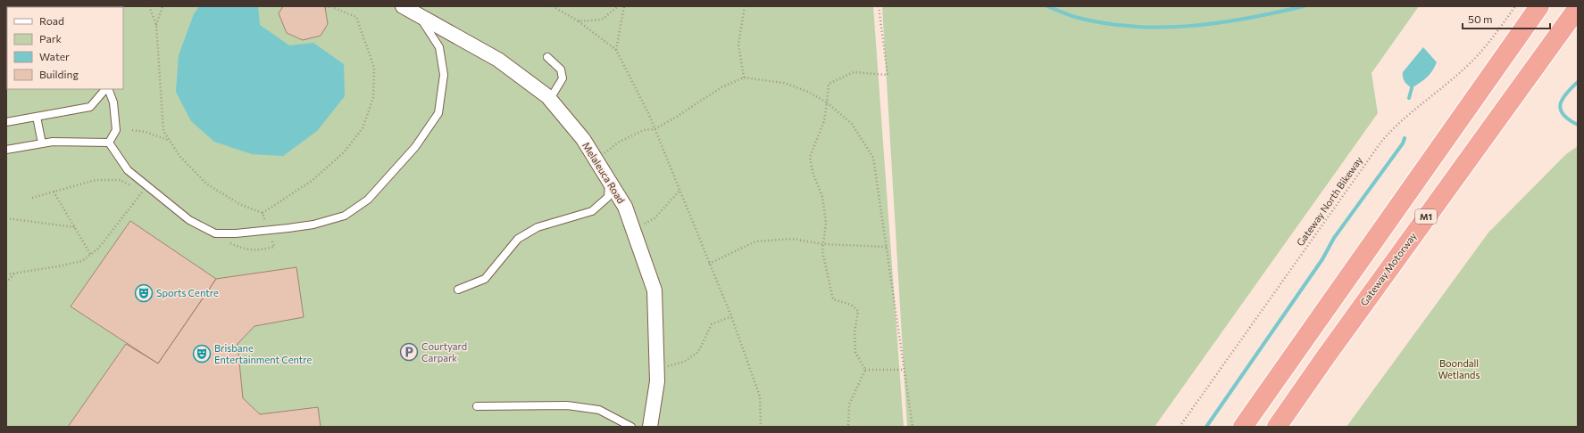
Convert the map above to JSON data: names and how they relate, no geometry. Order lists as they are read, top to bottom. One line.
{"streets":{"highway":["M1","Gateway Motorway"],"street":["Melaleuca Road"],"path":["Gateway North Bikeway"]},"parks":["Boondall Wetlands"],"places":{"theatre":["Sports Centre","Brisbane Entertainment Centre"],"parking":["Courtyard Carpark"]},"legend":["Road","Park","Water","Building"],"scale_bar":"50 m"}
